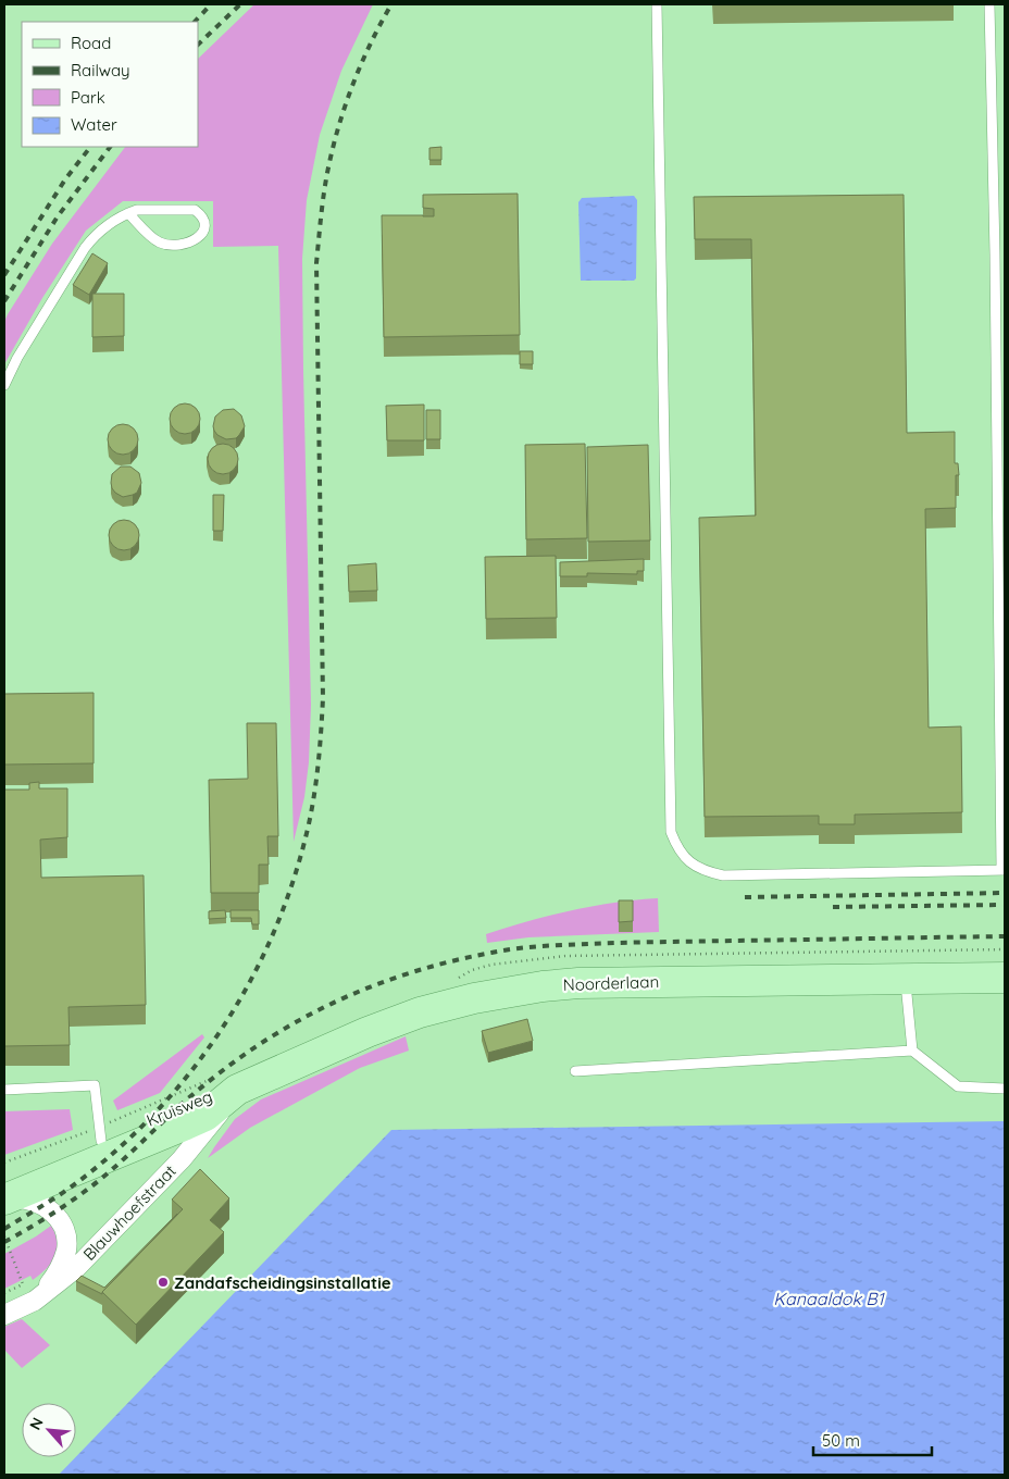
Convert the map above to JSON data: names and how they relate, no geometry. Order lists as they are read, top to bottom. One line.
{"streets":{"main road":["Noorderlaan","Kruisweg"],"street":["Blauwhoefstraat"]},"crossings":[["Noorderlaan","Kruisweg"],["Noorderlaan","Blauwhoefstraat"],["Kruisweg","Blauwhoefstraat"]],"water":["Kanaaldok B1"],"places":["Zandafscheidingsinstallatie"],"legend":["Road","Railway","Park","Water"],"scale_bar":"50 m","north":"top left"}
